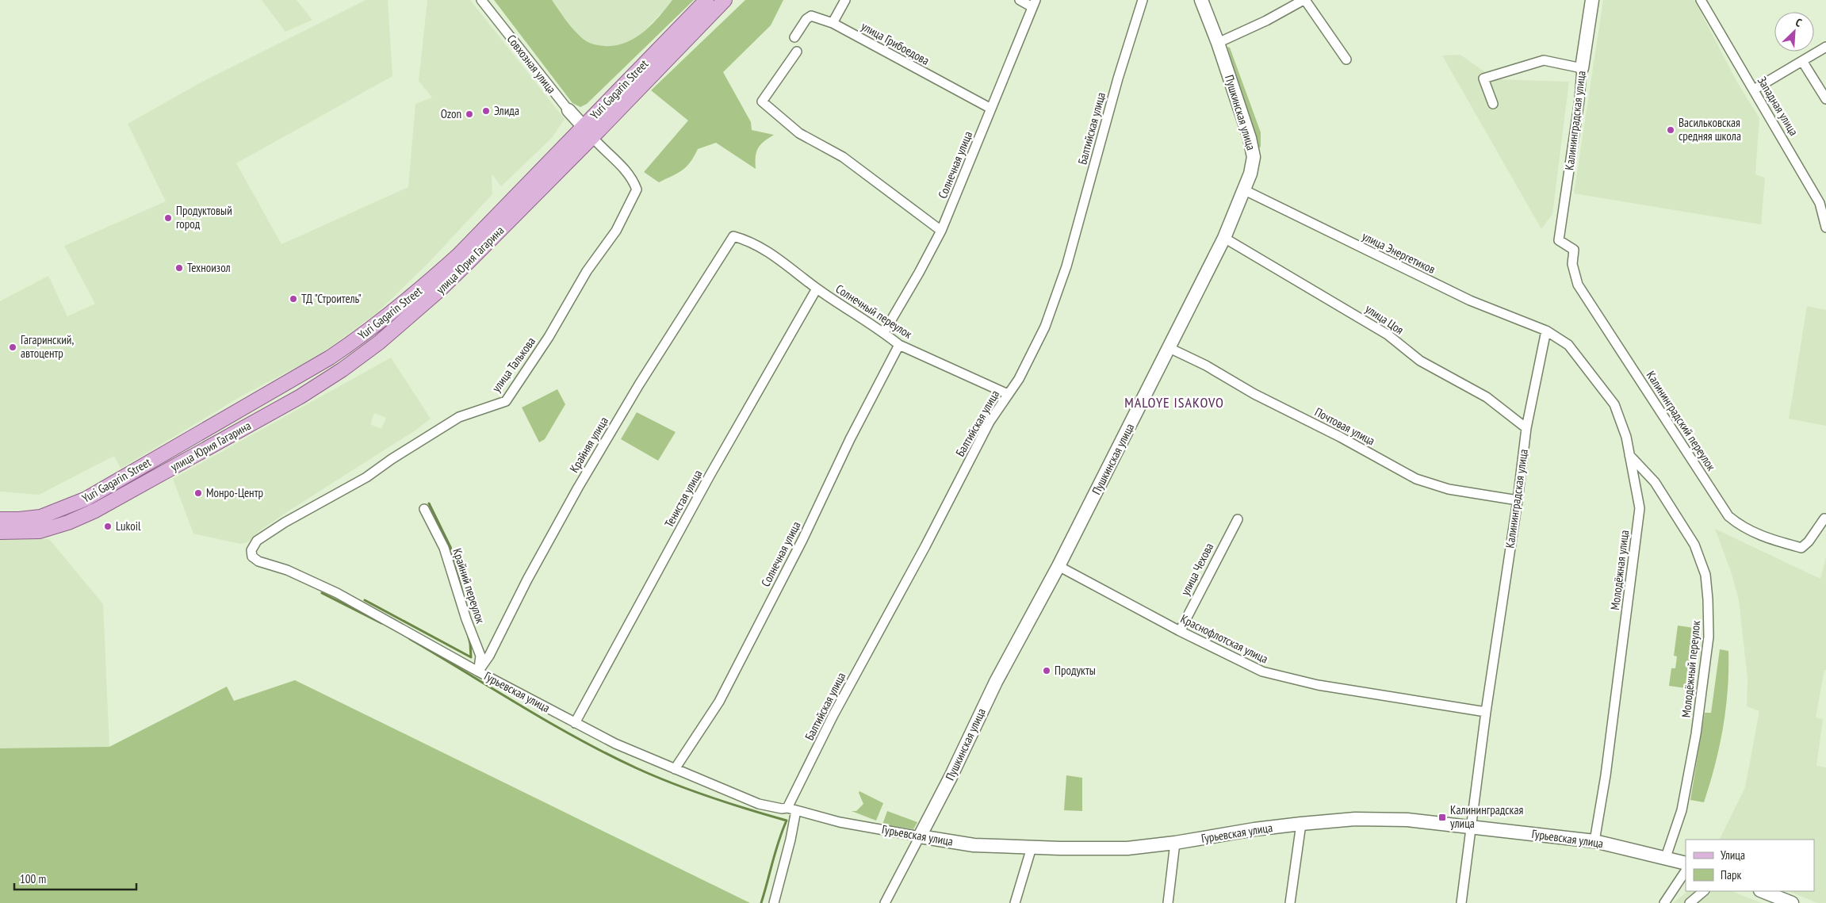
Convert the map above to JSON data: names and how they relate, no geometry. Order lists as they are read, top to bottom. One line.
{"streets":{"main road":["Yuri Gagarin Street","улица Юрия Гагарина"],"street":["улица Грибоедова","Совхозная улица","Западная улица","Пушкинская улица","Калининградская улица","Балтийская улица","Солнечная улица","улица Энергетиков","Солнечный переулок","улица Цоя","улица Талькова","Калининградский переулок","Почтовая улица","Крайняя улица","Тенистая улица","улица Чехова","Молодёжная улица","Крайний переулок","Краснофлотская улица","Молодёжный переулок","Гурьевская улица"]},"crossings":[["улица Грибоедова","Солнечная улица"],["Совхозная улица","Yuri Gagarin Street"],["Совхозная улица","улица Юрия Гагарина"],["Совхозная улица","улица Талькова"],["Yuri Gagarin Street","улица Юрия Гагарина"],["Yuri Gagarin Street","улица Талькова"],["Пушкинская улица","улица Энергетиков"],["Пушкинская улица","улица Цоя"],["Пушкинская улица","Почтовая улица"],["Пушкинская улица","Краснофлотская улица"],["Пушкинская улица","Гурьевская улица"],["Калининградская улица","улица Энергетиков"],["Калининградская улица","улица Цоя"],["Калининградская улица","Калининградский переулок"],["Калининградская улица","Почтовая улица"],["Калининградская улица","Молодёжная улица"],["Калининградская улица","Краснофлотская улица"],["Калининградская улица","Гурьевская улица"],["Балтийская улица","Солнечный переулок"],["Балтийская улица","Гурьевская улица"],["Солнечная улица","Солнечный переулок"],["Солнечная улица","Гурьевская улица"],["улица Энергетиков","Молодёжная улица"],["улица Юрия Гагарина","улица Талькова"],["Солнечный переулок","Крайняя улица"],["Солнечный переулок","Тенистая улица"],["улица Талькова","Гурьевская улица"],["Крайняя улица","Крайний переулок"],["Крайняя улица","Гурьевская улица"],["Тенистая улица","Гурьевская улица"],["улица Чехова","Краснофлотская улица"],["Молодёжная улица","Молодёжный переулок"],["Молодёжная улица","Гурьевская улица"],["Крайний переулок","Гурьевская улица"],["Молодёжный переулок","Гурьевская улица"]],"districts":["MALOYE ISAKOVO"],"places":{"other":["Элида","Ozon","Васильковская средняя школа","Продуктовый город","Техноизол","ТД \"Строитель\"","Гагаринский, автоцентр","Монро-Центр","Lukoil","Продукты"],"transit":["Калининградская улица"]},"legend":["Улица","Парк"],"scale_bar":"100 m","north":"top right"}
